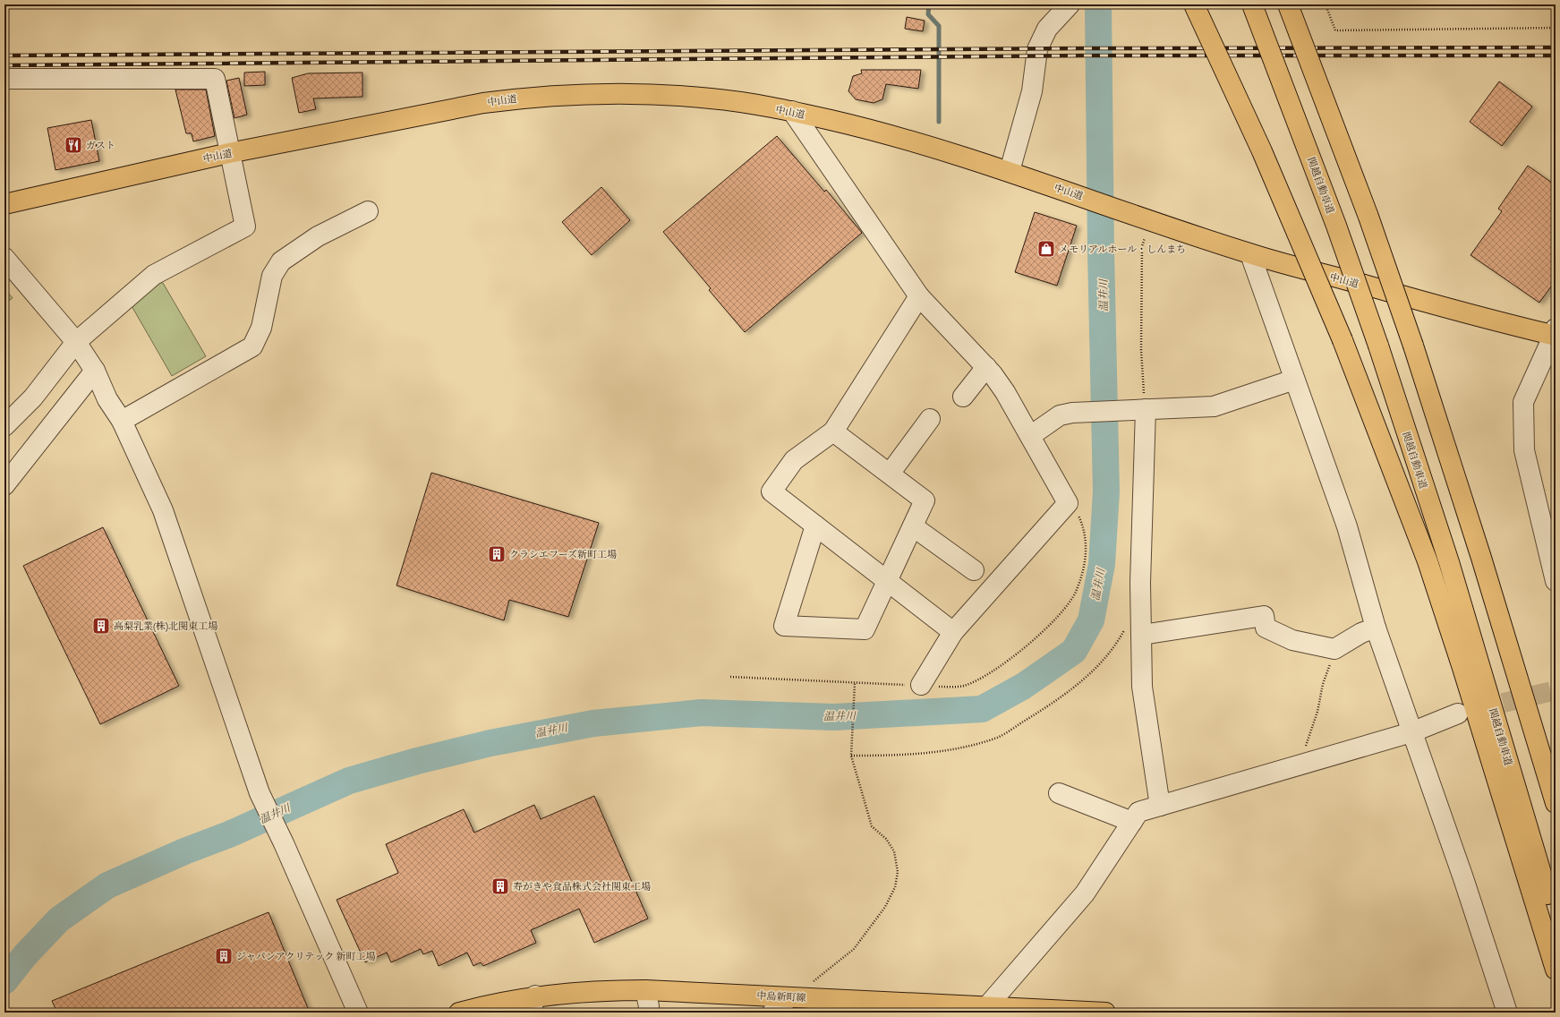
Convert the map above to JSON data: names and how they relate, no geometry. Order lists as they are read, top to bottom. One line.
{"streets":{"main road":["中山道","関越自動車道","中島新町線"]},"water":["温井川"],"places":{"restaurant":["ガスト"],"shop":["メモリアルホール・しんまち"],"building":["クラシエフーズ新町工場","高梨乳業(株)北関東工場","寿がきや食品株式会社関東工場","ジャパンアクリテック 新町工場"]}}
